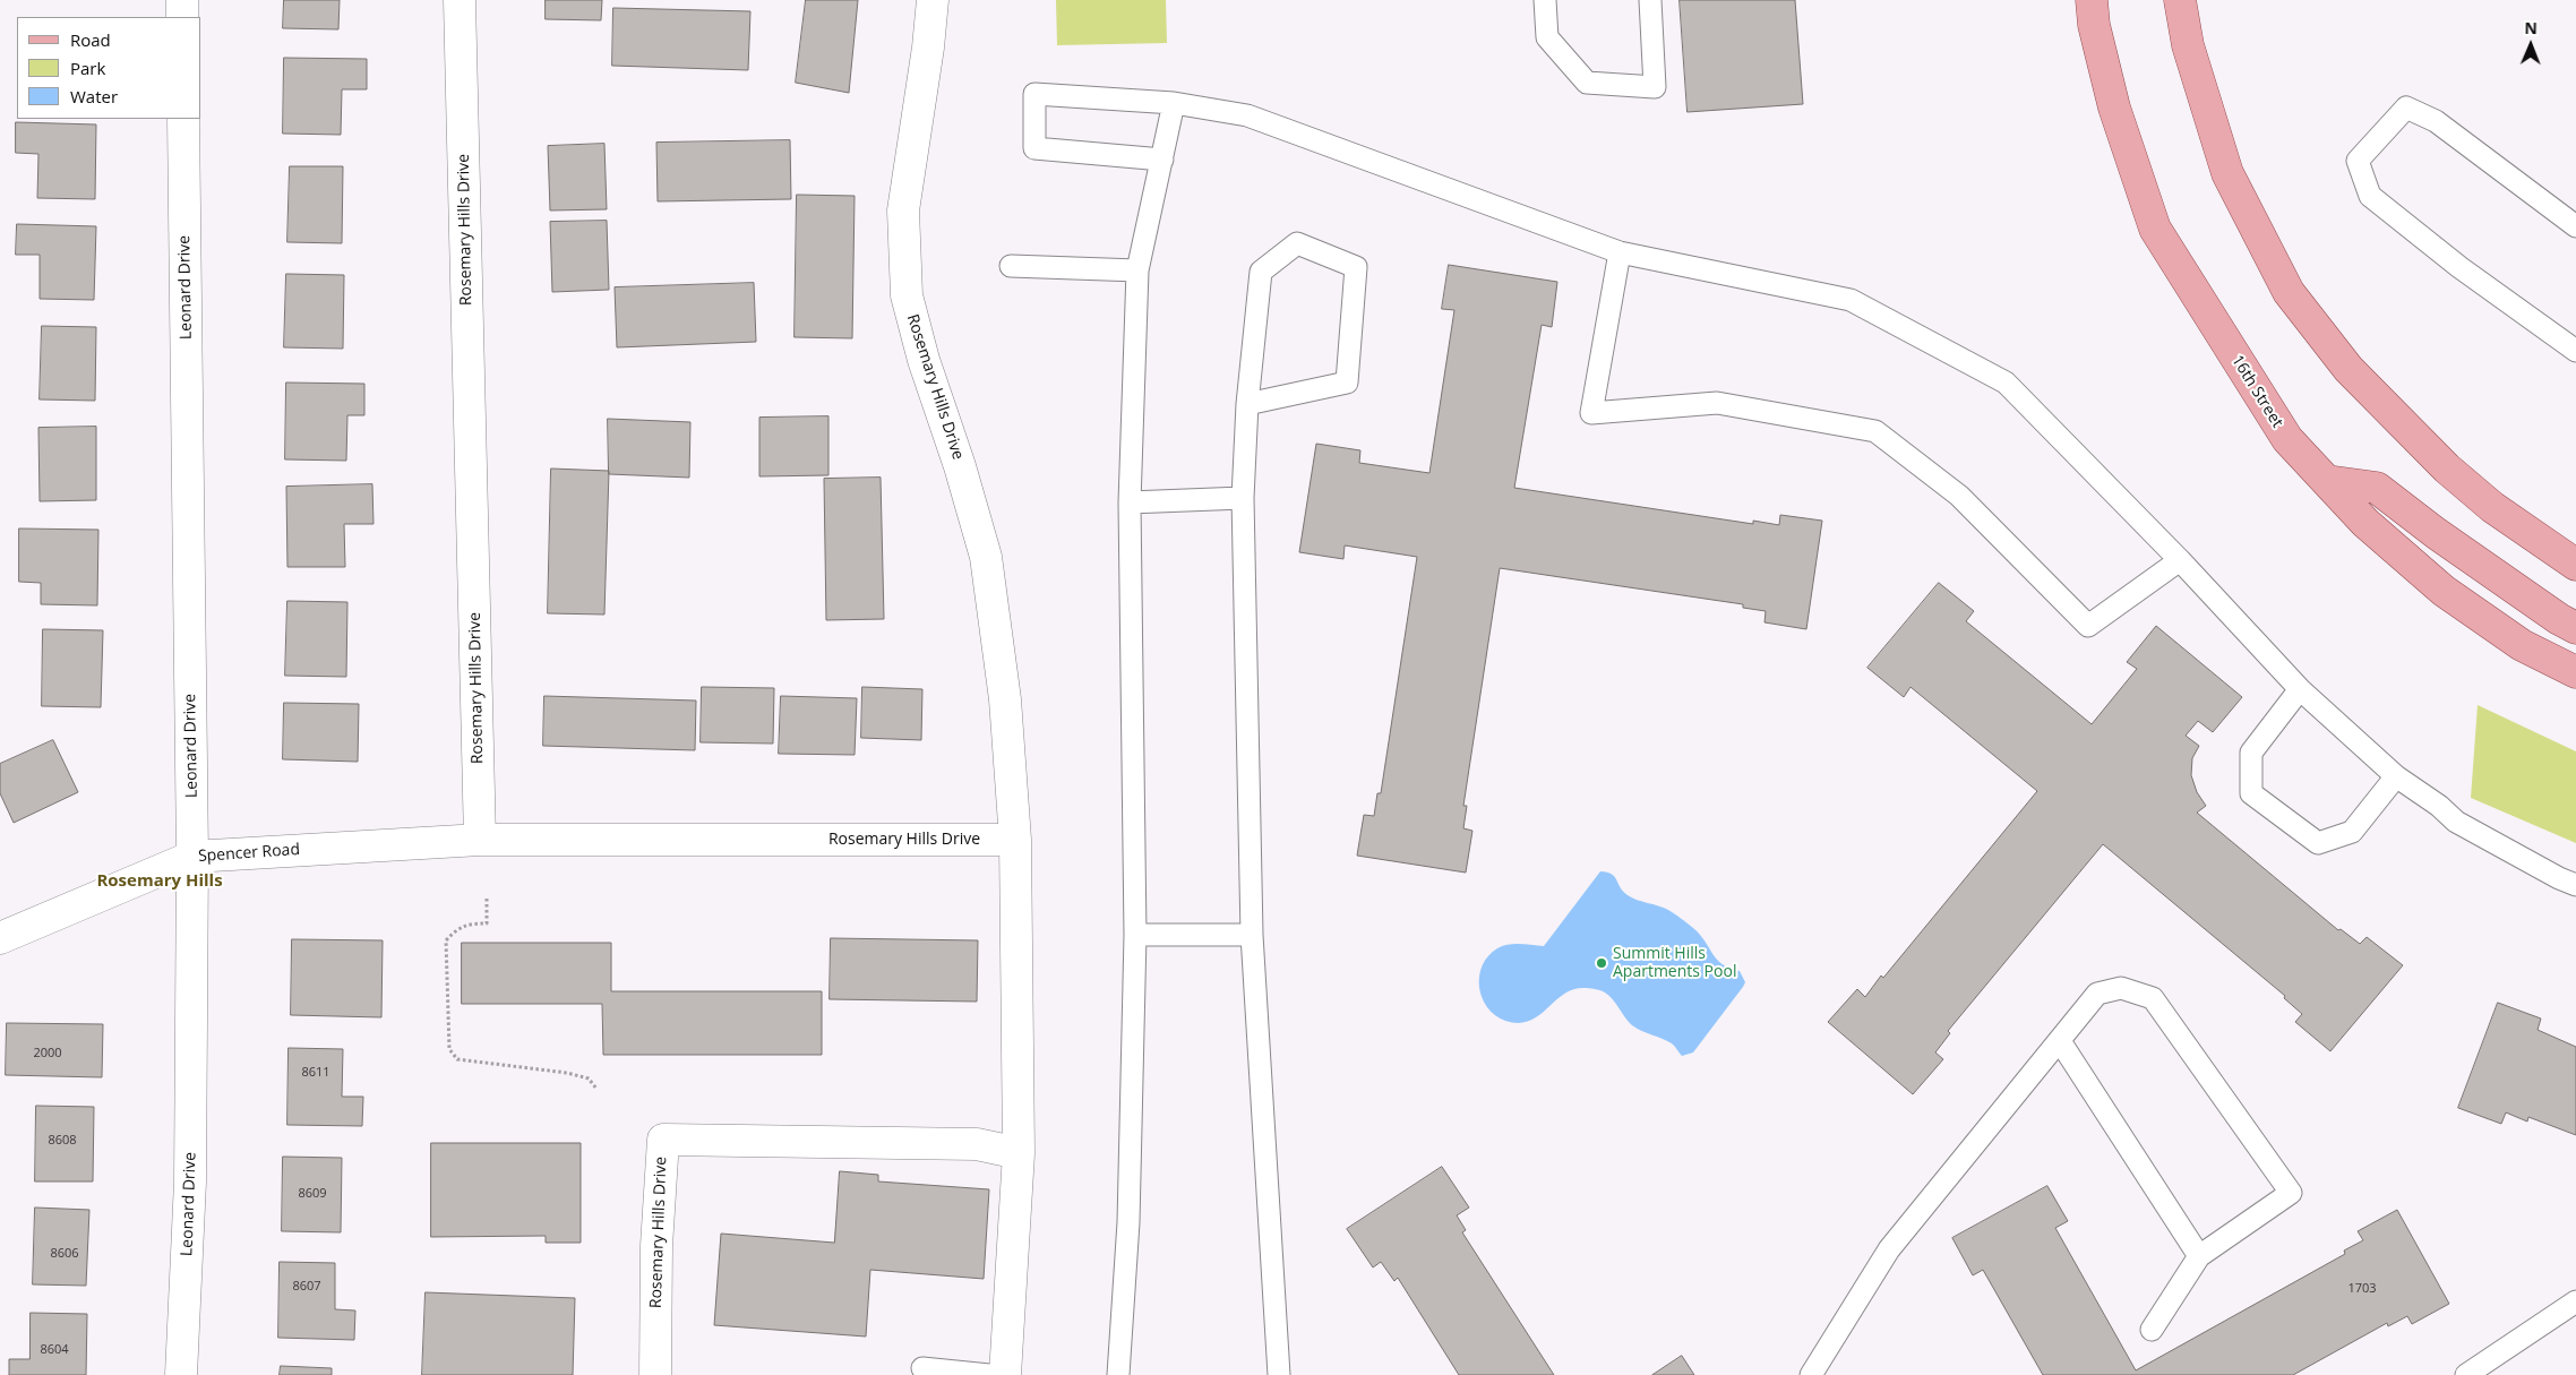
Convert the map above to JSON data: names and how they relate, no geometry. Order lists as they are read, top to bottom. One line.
{"streets":{"main road":["16th Street"],"street":["Rosemary Hills Drive","Leonard Drive","Spencer Road"]},"crossings":[["Rosemary Hills Drive","Spencer Road"],["Leonard Drive","Spencer Road"]],"districts":["Rosemary Hills"],"places":["Summit Hills Apartments Pool"],"house_numbers":["2000","8611","8608","8609","8606","8607","1703","8604"],"legend":["Road","Park","Water"],"north":"top"}
